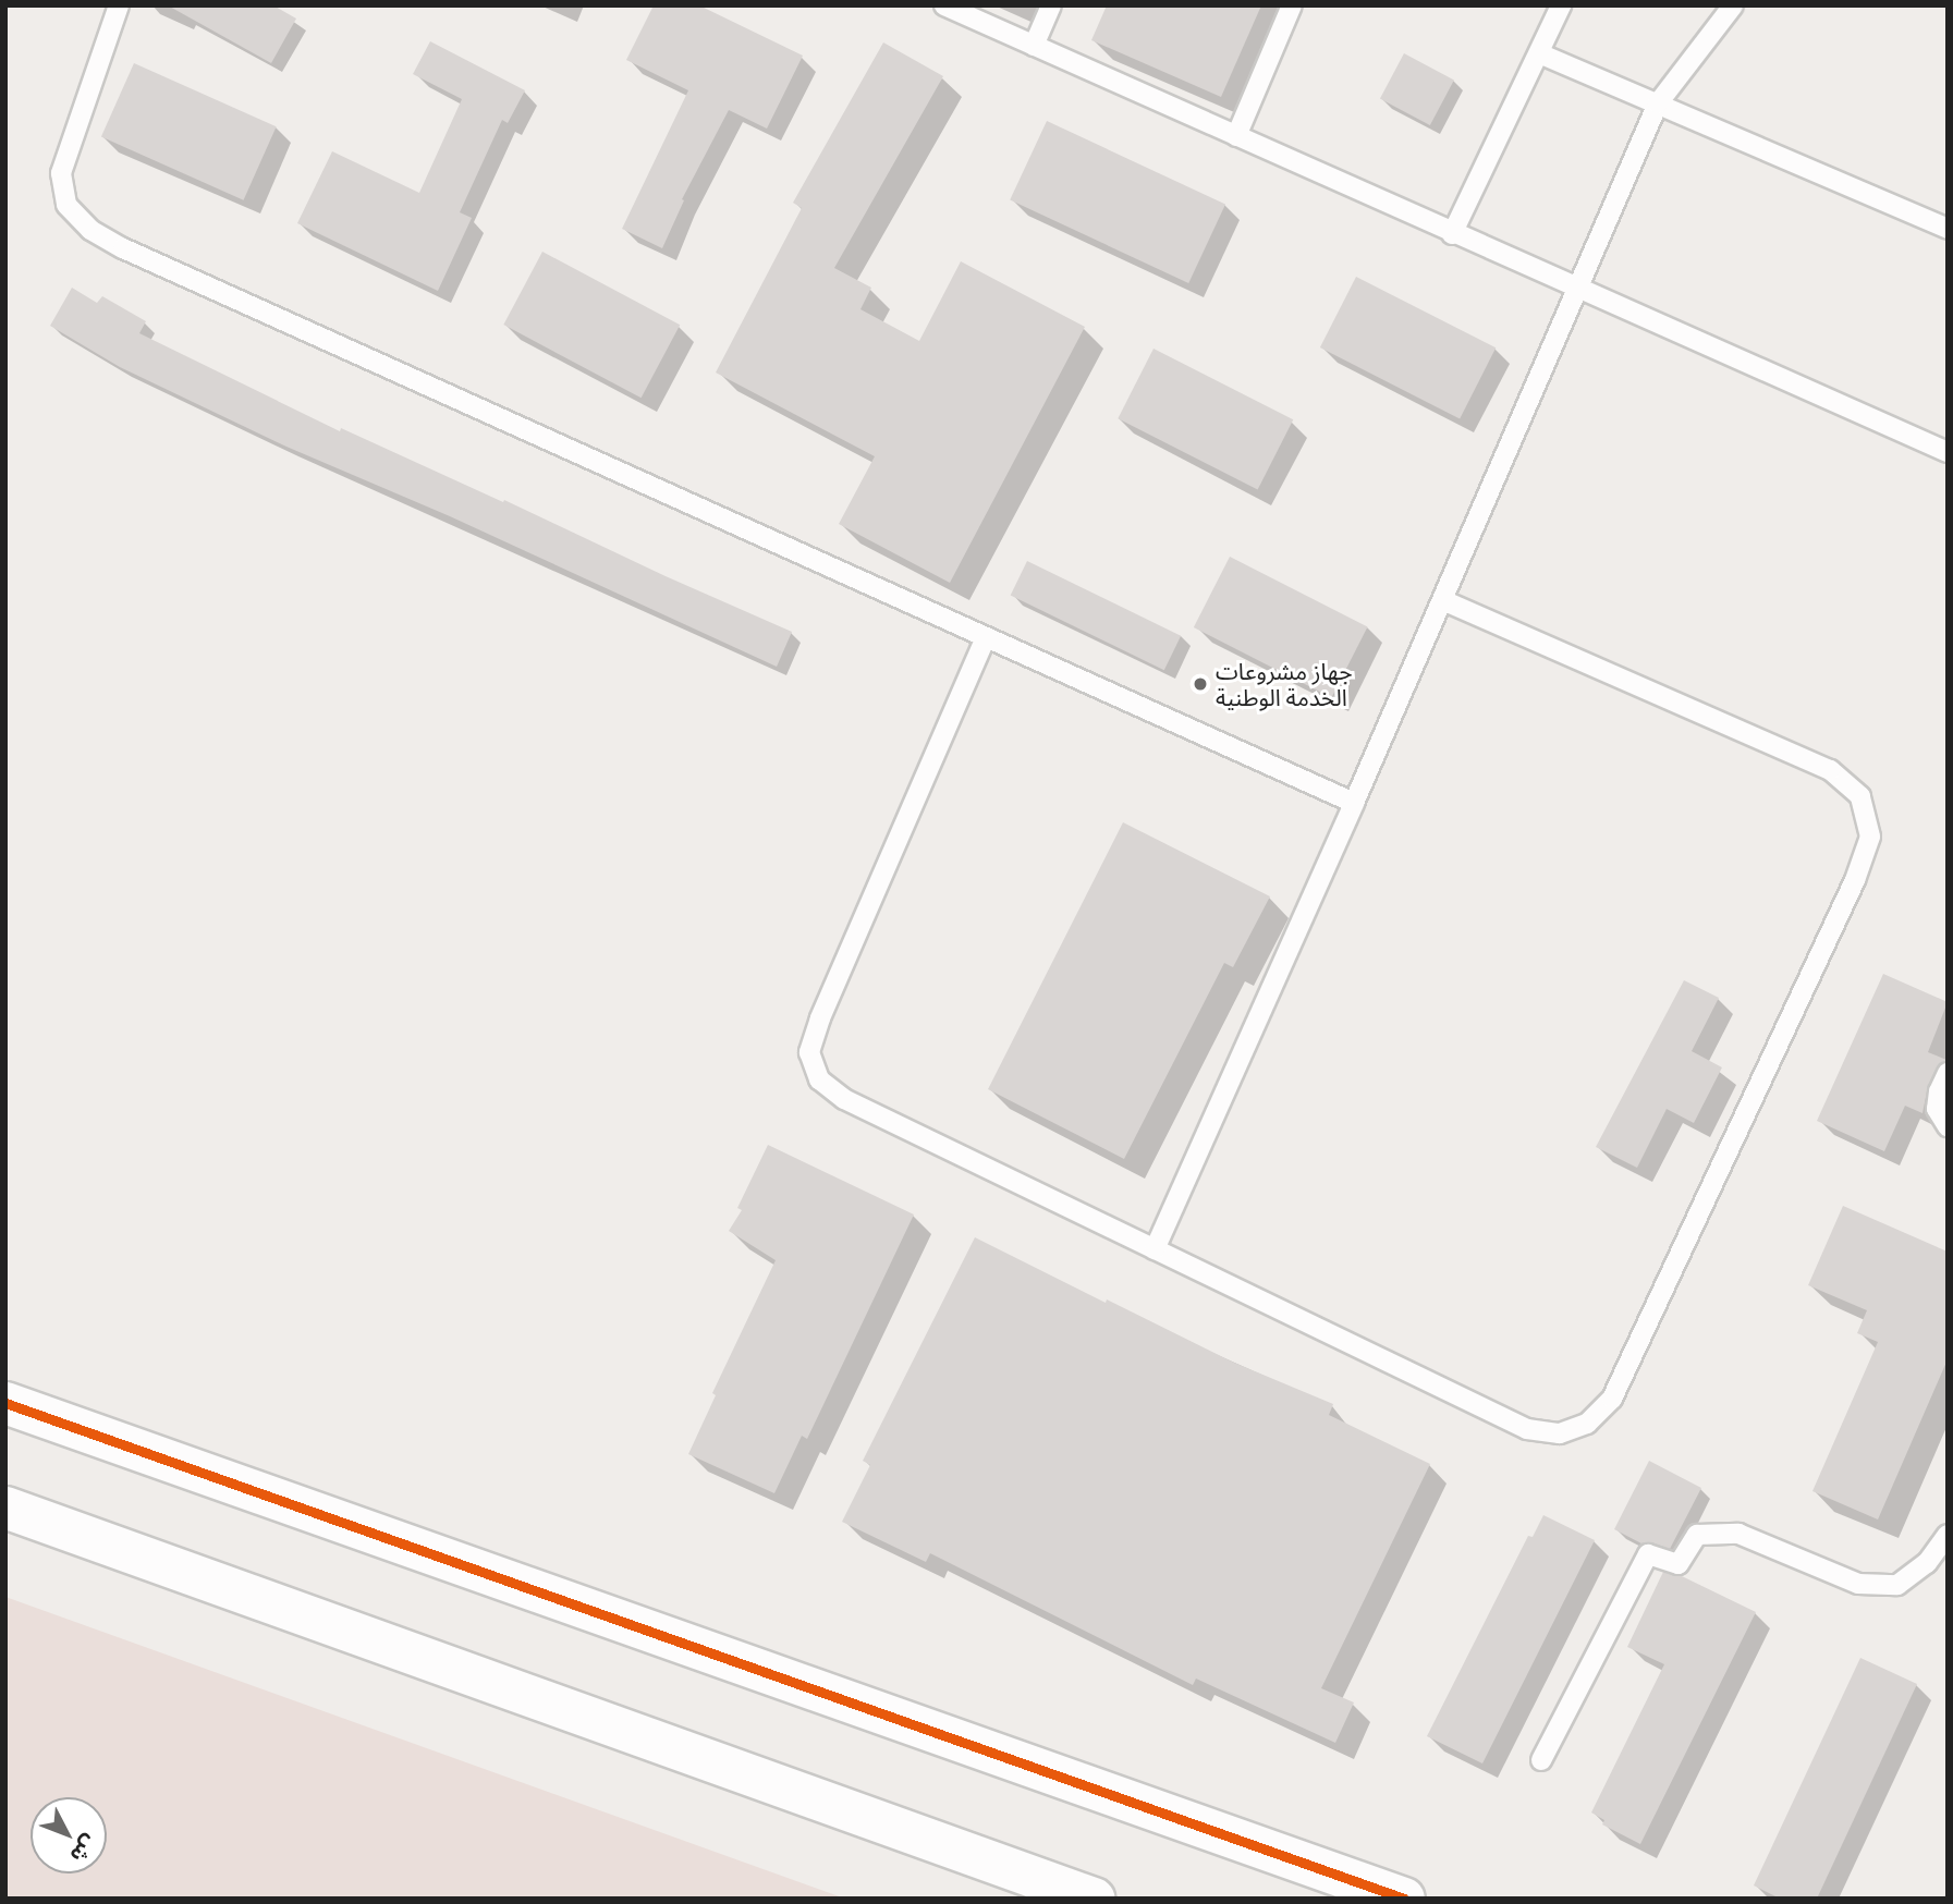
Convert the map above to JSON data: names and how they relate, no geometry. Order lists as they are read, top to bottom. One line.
{"places":["جهاز مشروعات الخدمة الوطنية"],"north":"bottom right"}
